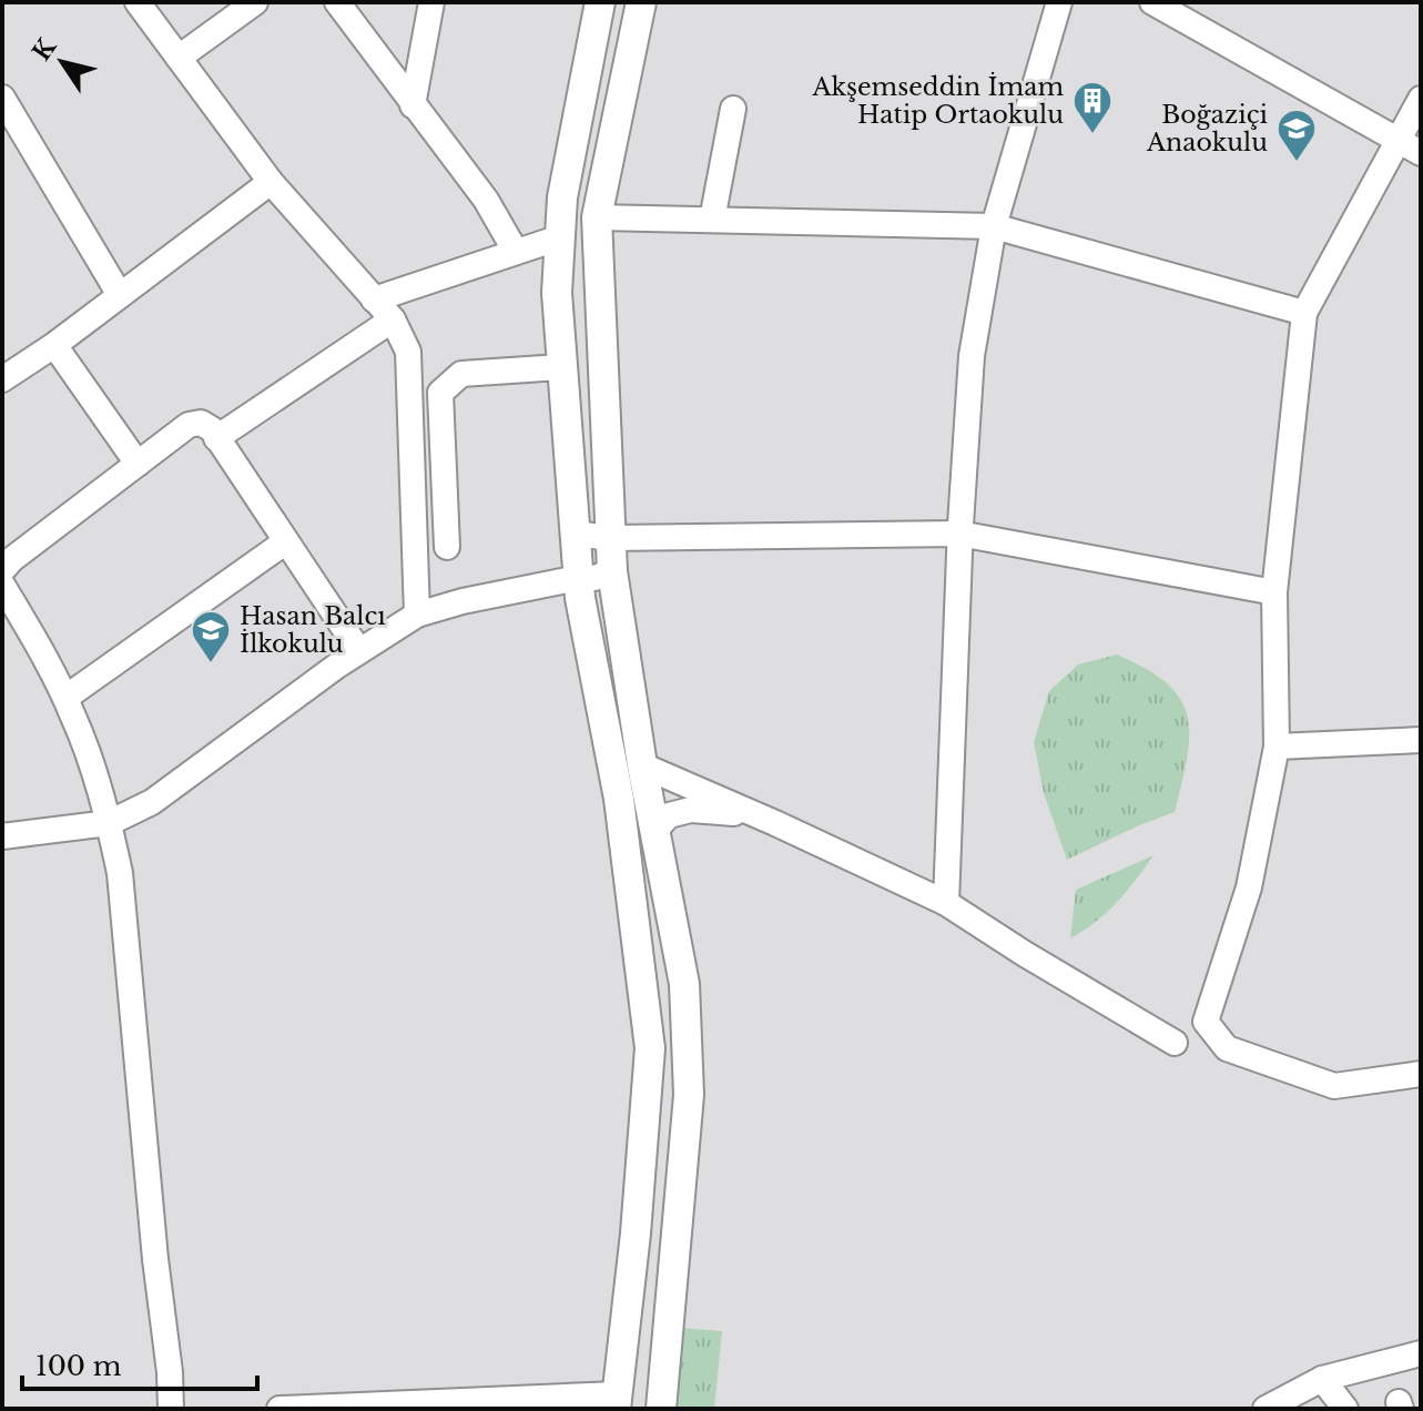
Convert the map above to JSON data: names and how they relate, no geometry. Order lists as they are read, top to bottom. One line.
{"places":{"building":["Akşemseddin İmam Hatip Ortaokulu"],"school or university":["Boğaziçi Anaokulu","Hasan Balcı İlkokulu"]},"scale_bar":"100 m","north":"top left"}
